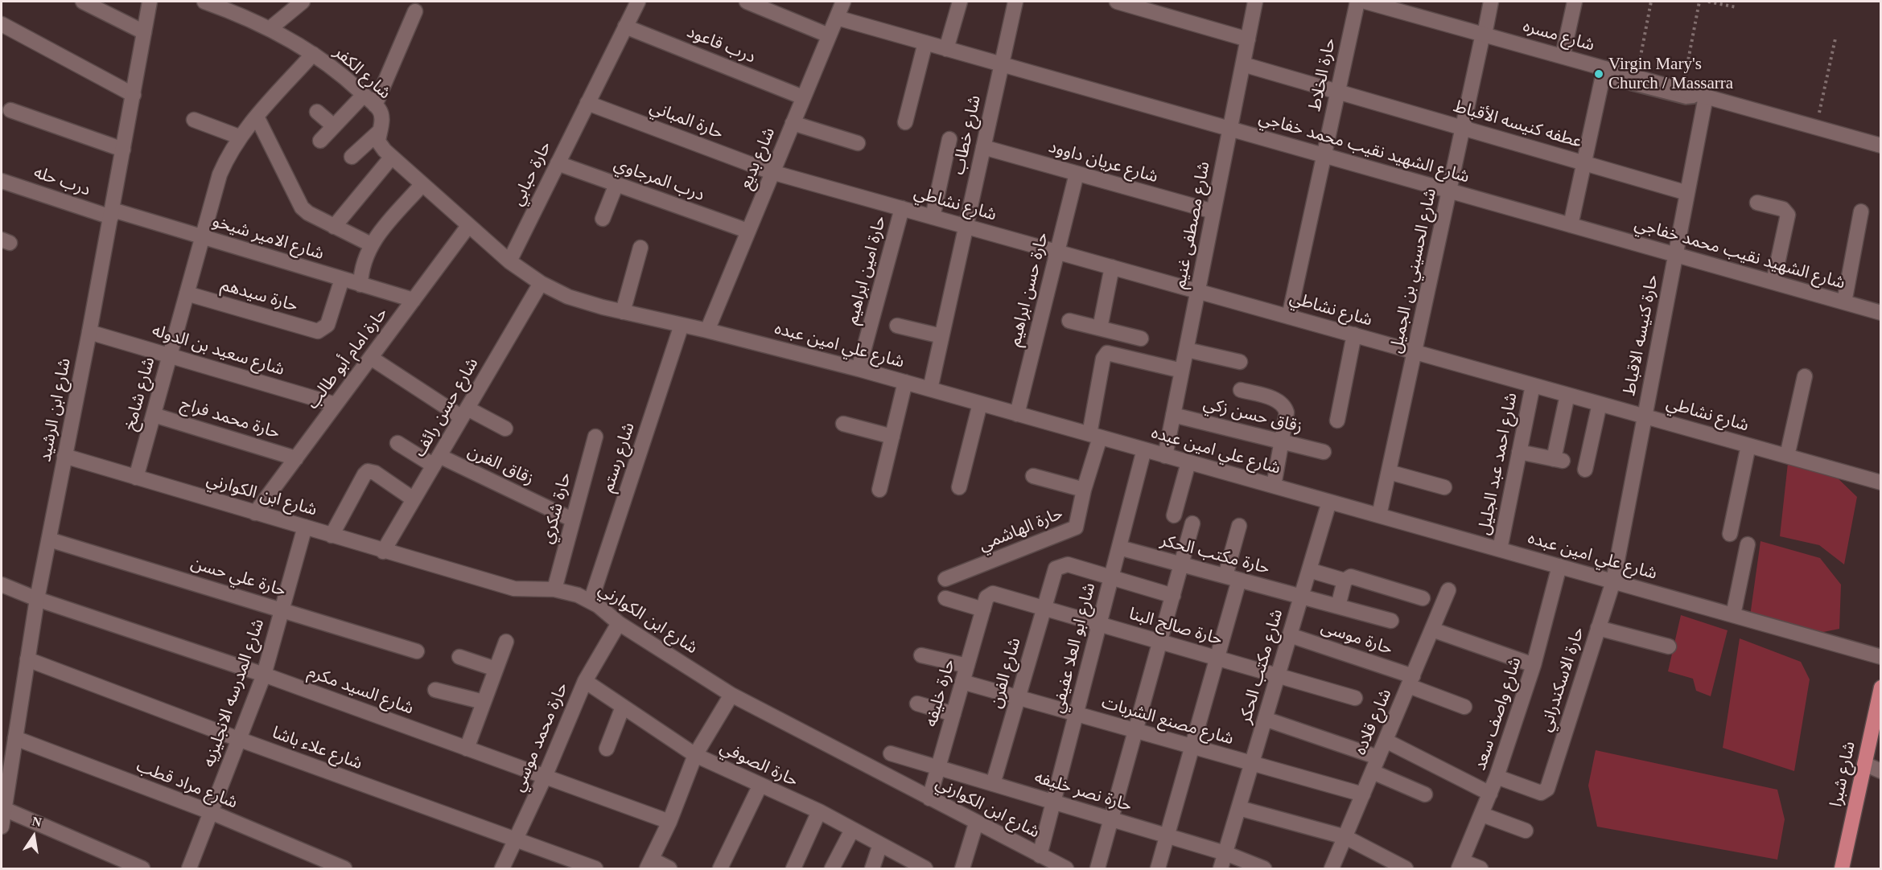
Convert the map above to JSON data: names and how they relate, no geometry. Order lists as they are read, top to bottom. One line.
{"streets":{"main road":["شارع شبرا"],"street":["شارع مسره","درب قاعود","شارع الكفر","حارة الخلاط","حارة المباني","عطفه كنيسه الأقباط","شارع خطاب","شارع الشهيد نقيب محمد خفاجي","شارع بديع","شارع عريان داوود","حارة حبابي","درب المرجاوي","درب حله","شارع نشاطي","شارع مصطفى غنيم","شارع الامير شيخو","حارة امين ابراهيم","شارع الحسيني بن الجميل","حارة حسن ابراهيم","حارة سيدهم","حارة كنيسه الاقباط","شارع علي امين عبده","شارع سعيد بن الدوله","حارة امام أبو طالب","شارع شامخ","شارع حسن رائف","شارع ابن الرشيد","زقاق حسن زكي","حارة محمد فراج","شارع رستم","شارع احمد عبد الجليل","زقاق الفرن","شارع ابن الكوارني","حارة شكري","حارة الهاشمي","حارة مكتب الحكر","حارة علي حسن","حارة صالح البنا","حارة موسى","شارع ابو العلا عفيفي","شارع مكتب الحكر","شارع الفرن","حارة الاسكندراني","شارع السيد مكرم","شارع المدرسه الانجليزيه","حارة خليفه","شارع واصف سعد","شارع مصنع الشربات","شارع قلاده","حارة محمد موسي","شارع علاء باشا","حارة الصوفي","شارع مراد قطب","حارة نصر خليفه"]},"crossings":[["شارع مسره","شارع الحسيني بن الجميل"],["شارع مسره","حارة كنيسه الاقباط"],["درب قاعود","شارع بديع"],["درب قاعود","حارة حبابي"],["شارع الكفر","حارة حبابي"],["شارع الكفر","شارع علي امين عبده"],["شارع الكفر","حارة امام أبو طالب"],["شارع الكفر","شارع شامخ"],["شارع الكفر","شارع حسن رائف"],["حارة الخلاط","عطفه كنيسه الأقباط"],["حارة الخلاط","شارع الشهيد نقيب محمد خفاجي"],["حارة الخلاط","شارع نشاطي"],["حارة المباني","شارع بديع"],["حارة المباني","حارة حبابي"],["حارة المباني","شارع نشاطي"],["عطفه كنيسه الأقباط","شارع مصطفى غنيم"],["عطفه كنيسه الأقباط","شارع الحسيني بن الجميل"],["عطفه كنيسه الأقباط","حارة كنيسه الاقباط"],["شارع خطاب","شارع الشهيد نقيب محمد خفاجي"],["شارع خطاب","شارع عريان داوود"],["شارع خطاب","شارع نشاطي"],["شارع خطاب","شارع علي امين عبده"],["شارع الشهيد نقيب محمد خفاجي","شارع بديع"],["شارع الشهيد نقيب محمد خفاجي","شارع مصطفى غنيم"],["شارع الشهيد نقيب محمد خفاجي","شارع الحسيني بن الجميل"],["شارع الشهيد نقيب محمد خفاجي","حارة كنيسه الاقباط"],["شارع بديع","درب المرجاوي"],["شارع بديع","شارع نشاطي"],["شارع بديع","شارع علي امين عبده"],["شارع عريان داوود","شارع مصطفى غنيم"],["شارع عريان داوود","حارة حسن ابراهيم"],["حارة حبابي","درب المرجاوي"],["درب حله","شارع الامير شيخو"],["درب حله","شارع ابن الرشيد"],["شارع نشاطي","شارع مصطفى غنيم"],["شارع نشاطي","حارة امين ابراهيم"],["شارع نشاطي","شارع الحسيني بن الجميل"],["شارع نشاطي","حارة حسن ابراهيم"],["شارع نشاطي","حارة كنيسه الاقباط"],["شارع نشاطي","شارع احمد عبد الجليل"],["شارع مصطفى غنيم","شارع علي امين عبده"],["شارع مصطفى غنيم","زقاق حسن زكي"],["شارع مصطفى غنيم","حارة الهاشمي"],["شارع الامير شيخو","حارة سيدهم"],["شارع الامير شيخو","حارة امام أبو طالب"],["شارع الامير شيخو","شارع شامخ"],["شارع الامير شيخو","شارع ابن الرشيد"],["حارة امين ابراهيم","شارع علي امين عبده"],["شارع الحسيني بن الجميل","شارع علي امين عبده"],["حارة حسن ابراهيم","شارع علي امين عبده"],["حارة سيدهم","شارع شامخ"],["حارة كنيسه الاقباط","شارع علي امين عبده"],["حارة كنيسه الاقباط","حارة الاسكندراني"],["شارع علي امين عبده","شارع حسن رائف"],["شارع علي امين عبده","شارع رستم"],["شارع علي امين عبده","شارع احمد عبد الجليل"],["شارع علي امين عبده","حارة الهاشمي"],["شارع علي امين عبده","شارع ابو العلا عفيفي"],["شارع علي امين عبده","شارع مكتب الحكر"],["شارع علي امين عبده","حارة الاسكندراني"],["شارع علي امين عبده","شارع واصف سعد"],["شارع سعيد بن الدوله","حارة امام أبو طالب"],["شارع سعيد بن الدوله","شارع شامخ"],["شارع سعيد بن الدوله","شارع ابن الرشيد"],["حارة امام أبو طالب","حارة محمد فراج"],["حارة امام أبو طالب","شارع ابن الكوارني"],["شارع شامخ","حارة محمد فراج"],["شارع شامخ","شارع ابن الكوارني"],["شارع حسن رائف","زقاق الفرن"],["شارع حسن رائف","شارع ابن الكوارني"],["شارع ابن الرشيد","شارع ابن الكوارني"],["شارع ابن الرشيد","حارة علي حسن"],["شارع ابن الرشيد","شارع السيد مكرم"],["شارع ابن الرشيد","شارع علاء باشا"],["شارع ابن الرشيد","شارع مراد قطب"],["شارع رستم","شارع ابن الكوارني"],["زقاق الفرن","حارة شكري"],["شارع ابن الكوارني","حارة شكري"],["شارع ابن الكوارني","شارع ابو العلا عفيفي"],["شارع ابن الكوارني","شارع المدرسه الانجليزيه"],["شارع ابن الكوارني","حارة خليفه"],["شارع ابن الكوارني","حارة محمد موسي"],["حارة مكتب الحكر","شارع ابو العلا عفيفي"],["حارة مكتب الحكر","شارع مكتب الحكر"],["حارة علي حسن","شارع المدرسه الانجليزيه"],["حارة صالح البنا","شارع ابو العلا عفيفي"],["حارة صالح البنا","شارع مكتب الحكر"],["حارة صالح البنا","شارع الفرن"],["حارة صالح البنا","حارة خليفه"],["حارة موسى","شارع مكتب الحكر"],["حارة موسى","شارع قلاده"],["شارع ابو العلا عفيفي","شارع الفرن"],["شارع ابو العلا عفيفي","شارع مصنع الشربات"],["شارع ابو العلا عفيفي","حارة نصر خليفه"],["شارع مكتب الحكر","شارع مصنع الشربات"],["شارع مكتب الحكر","حارة نصر خليفه"],["شارع الفرن","شارع مصنع الشربات"],["شارع الفرن","حارة نصر خليفه"],["حارة الاسكندراني","شارع واصف سعد"],["شارع السيد مكرم","شارع المدرسه الانجليزيه"],["شارع السيد مكرم","حارة محمد موسي"],["شارع المدرسه الانجليزيه","شارع علاء باشا"],["شارع المدرسه الانجليزيه","شارع مراد قطب"],["حارة خليفه","شارع مصنع الشربات"],["حارة خليفه","حارة نصر خليفه"],["شارع مصنع الشربات","شارع قلاده"],["حارة محمد موسي","شارع علاء باشا"],["حارة محمد موسي","حارة الصوفي"]],"places":["Virgin Mary's Church / Massarra"],"north":"top"}
